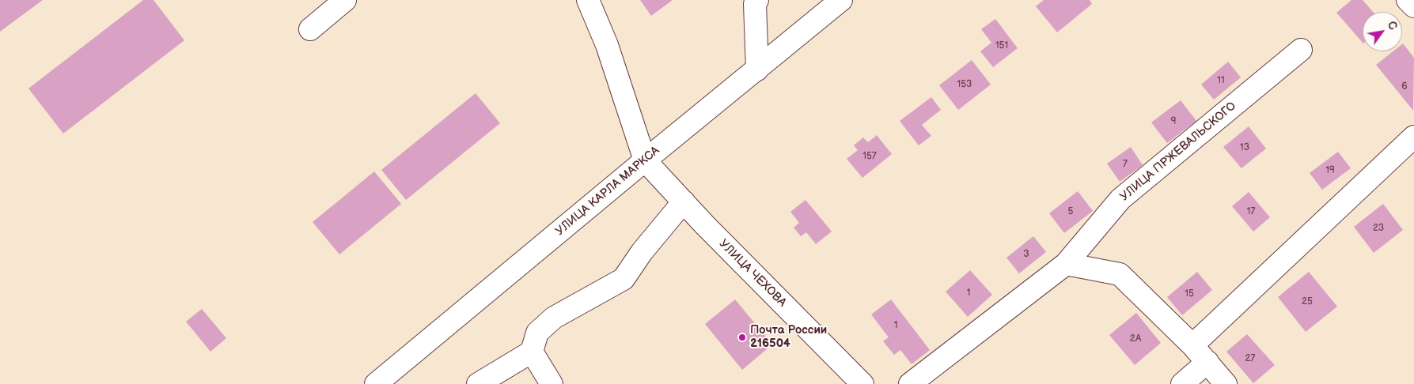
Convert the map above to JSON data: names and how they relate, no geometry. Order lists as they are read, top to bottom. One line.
{"streets":{"street":["УЛИЦА ПРЖЕВАЛЬСКОГО","УЛИЦА КАРЛА МАРКСА","УЛИЦА ЧЕХОВА"]},"crossings":[["УЛИЦА КАРЛА МАРКСА","УЛИЦА ЧЕХОВА"]],"places":["Почта России 216504"],"house_numbers":["151","11","153","6","9","13","157","7","19","5","17","23","3","1","15","25","1","2А","27"],"north":"top right"}
